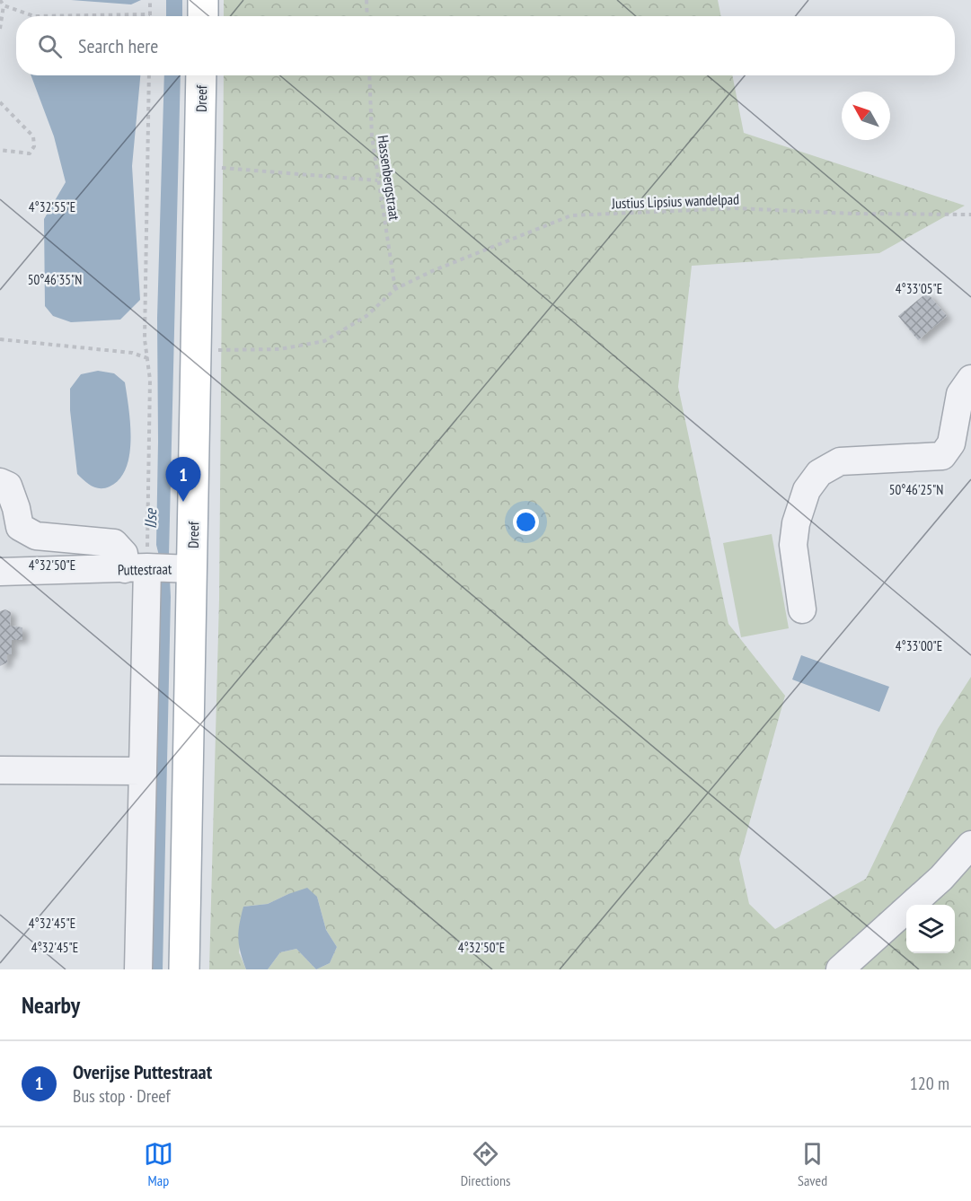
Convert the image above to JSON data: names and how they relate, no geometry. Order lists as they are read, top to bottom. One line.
{"streets":{"main road":["Dreef"],"street":["Puttestraat"],"path":["Hassenbergstraat","Justius Lipsius wandelpad"]},"crossings":[["Dreef","Justius Lipsius wandelpad"],["Dreef","Puttestraat"],["Hassenbergstraat","Justius Lipsius wandelpad"]],"water":["IJse"],"north":"top left","page":{"search":"Search here","pins":"1","heading":"Nearby","list":[{"mark":"1","name":"Overijse Puttestraat","note":"Bus stop · Dreef","value":"120 m"}],"nav":["Map","Directions","Saved"]},"coordinates":["4°32'55\"E","50°46'35\"N","4°33'05\"E","50°46'25\"N","4°32'50\"E","4°33'00\"E","4°32'45\"E"]}
